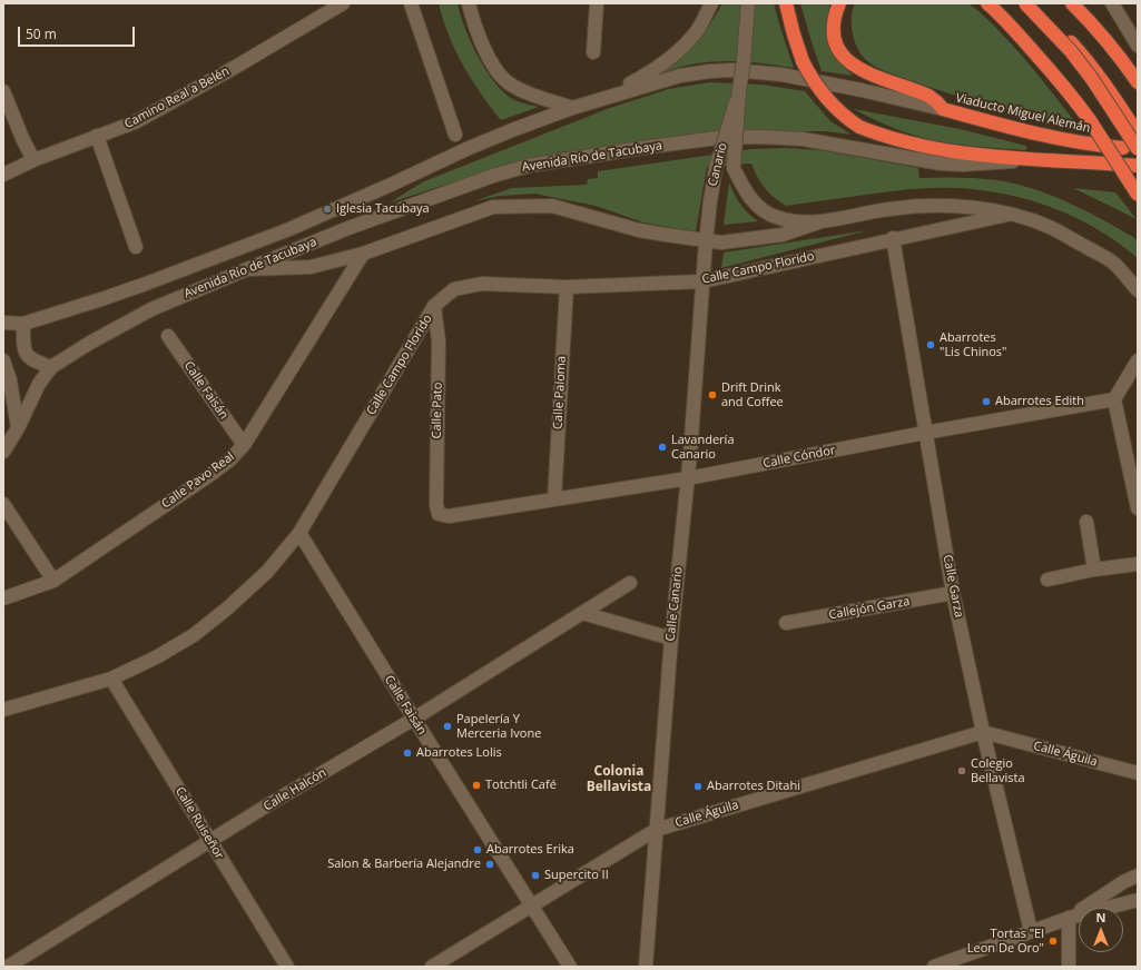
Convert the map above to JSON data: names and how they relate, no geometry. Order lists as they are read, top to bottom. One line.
{"streets":{"highway":["Viaducto Miguel Alemán"],"street":["Camino Real a Belén","Avenida Río de Tacubaya","Canario","Calle Campo Florido","Calle Faisán","Calle Paloma","Calle Pato","Calle Cóndor","Calle Pavo Real","Calle Garza","Calle Canario","Callejón Garza","Calle Águila","Calle Halcón","Calle Ruiseñor"]},"crossings":[["Viaducto Miguel Alemán","Avenida Río de Tacubaya"],["Canario","Calle Canario"],["Calle Campo Florido","Calle Faisán"],["Calle Campo Florido","Calle Paloma"],["Calle Campo Florido","Calle Pato"],["Calle Campo Florido","Calle Garza"],["Calle Campo Florido","Calle Canario"],["Calle Campo Florido","Calle Ruiseñor"],["Calle Faisán","Calle Pavo Real"],["Calle Faisán","Calle Águila"],["Calle Faisán","Calle Halcón"],["Calle Paloma","Calle Cóndor"],["Calle Pato","Calle Cóndor"],["Calle Cóndor","Calle Garza"],["Calle Cóndor","Calle Canario"],["Calle Garza","Callejón Garza"],["Calle Garza","Calle Águila"],["Calle Canario","Calle Águila"],["Calle Halcón","Calle Ruiseñor"]],"districts":["Colonia Bellavista"],"places":["Iglesia Tacubaya","Abarrotes \"Lis Chinos\"","Drift Drink and Coffee","Abarrotes Edith","Lavandería Canario","Papelería Y Merceria Ivone","Abarrotes Lolis","Colegio Bellavista","Totchtli Café","Abarrotes Ditahi","Abarrotes Erika","Salon & Barbería Alejandre","Supercito II","Tortas \"El Leon De Oro\""],"scale_bar":"50 m","north":"top"}
